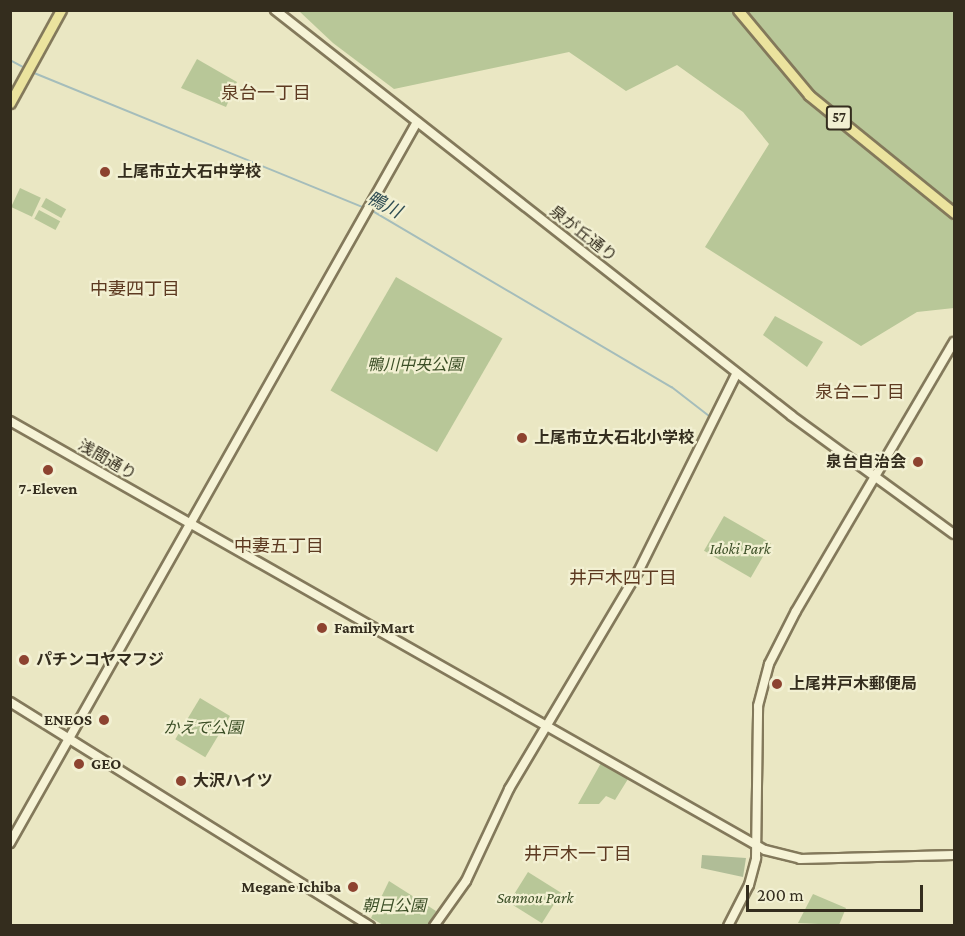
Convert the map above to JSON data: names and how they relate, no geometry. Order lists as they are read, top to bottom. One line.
{"streets":{"main road":["57"],"street":["泉が丘通り","浅間通り"]},"districts":["泉台一丁目","中妻四丁目","泉台二丁目","中妻五丁目","井戸木四丁目","井戸木一丁目"],"water":["鴨川"],"parks":["鴨川中央公園","Idoki Park","かえで公園","Sannou Park","朝日公園"],"places":["上尾市立大石中学校","上尾市立大石北小学校","泉台自治会","7-Eleven","FamilyMart","パチンコヤマフジ","上尾井戸木郵便局","ENEOS","GEO","大沢ハイツ","Megane Ichiba"],"scale_bar":"200 m"}
